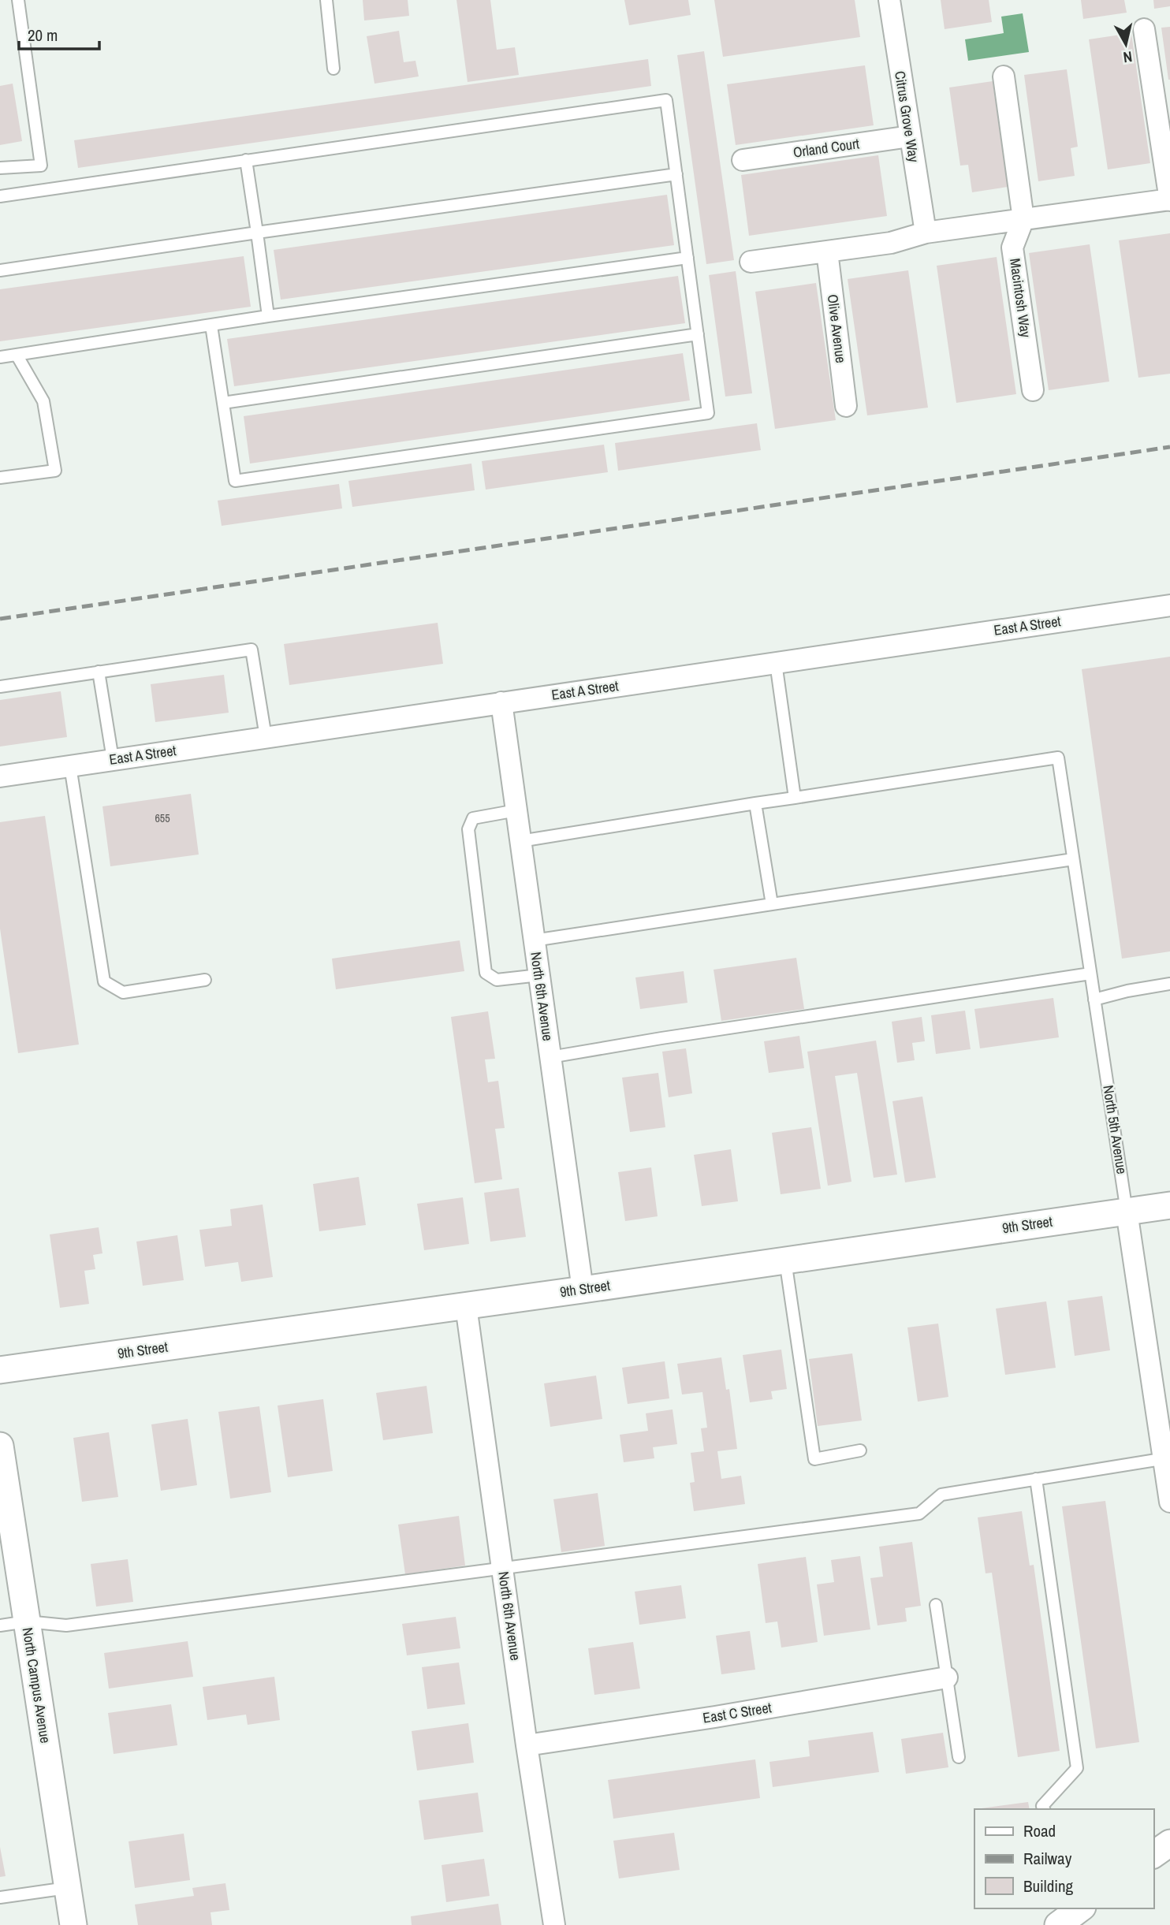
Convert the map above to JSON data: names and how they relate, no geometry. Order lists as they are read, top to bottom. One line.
{"streets":{"street":["Citrus Grove Way","Orland Court","Macintosh Way","Olive Avenue","East A Street","North 6th Avenue","North 5th Avenue","9th Street","North Campus Avenue","East C Street"]},"crossings":[["Citrus Grove Way","Orland Court"],["East A Street","North 6th Avenue"],["North 6th Avenue","9th Street"],["North 6th Avenue","East C Street"],["North 5th Avenue","9th Street"]],"house_numbers":["655"],"legend":["Road","Railway","Building"],"scale_bar":"20 m","north":"bottom"}
